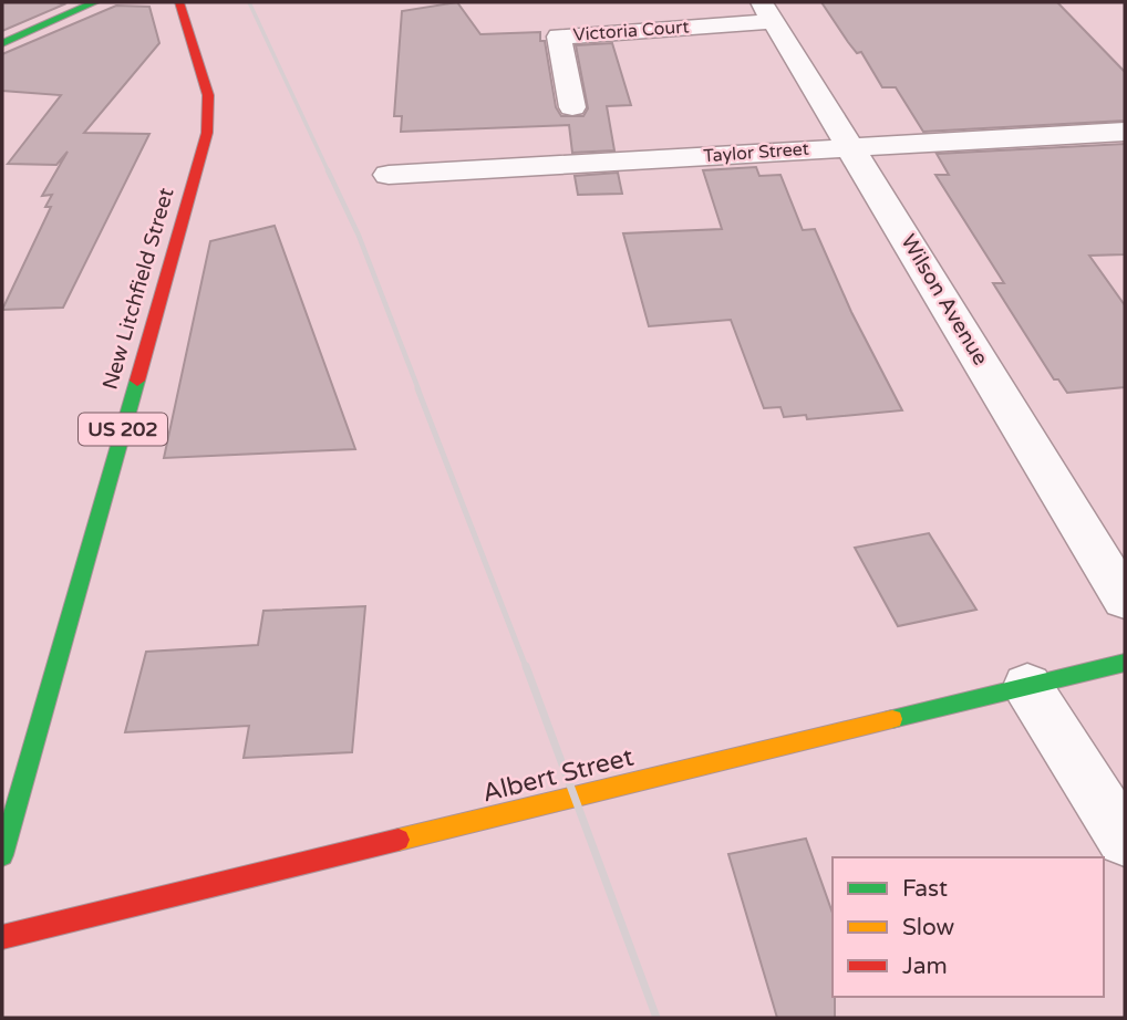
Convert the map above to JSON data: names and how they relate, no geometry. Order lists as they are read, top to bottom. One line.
{"streets":{"main road":["New Litchfield Street","US 202","Albert Street"],"street":["Victoria Court","Taylor Street","Wilson Avenue"]},"crossings":[["Victoria Court","Wilson Avenue"],["Taylor Street","Wilson Avenue"]],"legend":["Fast","Slow","Jam"]}
